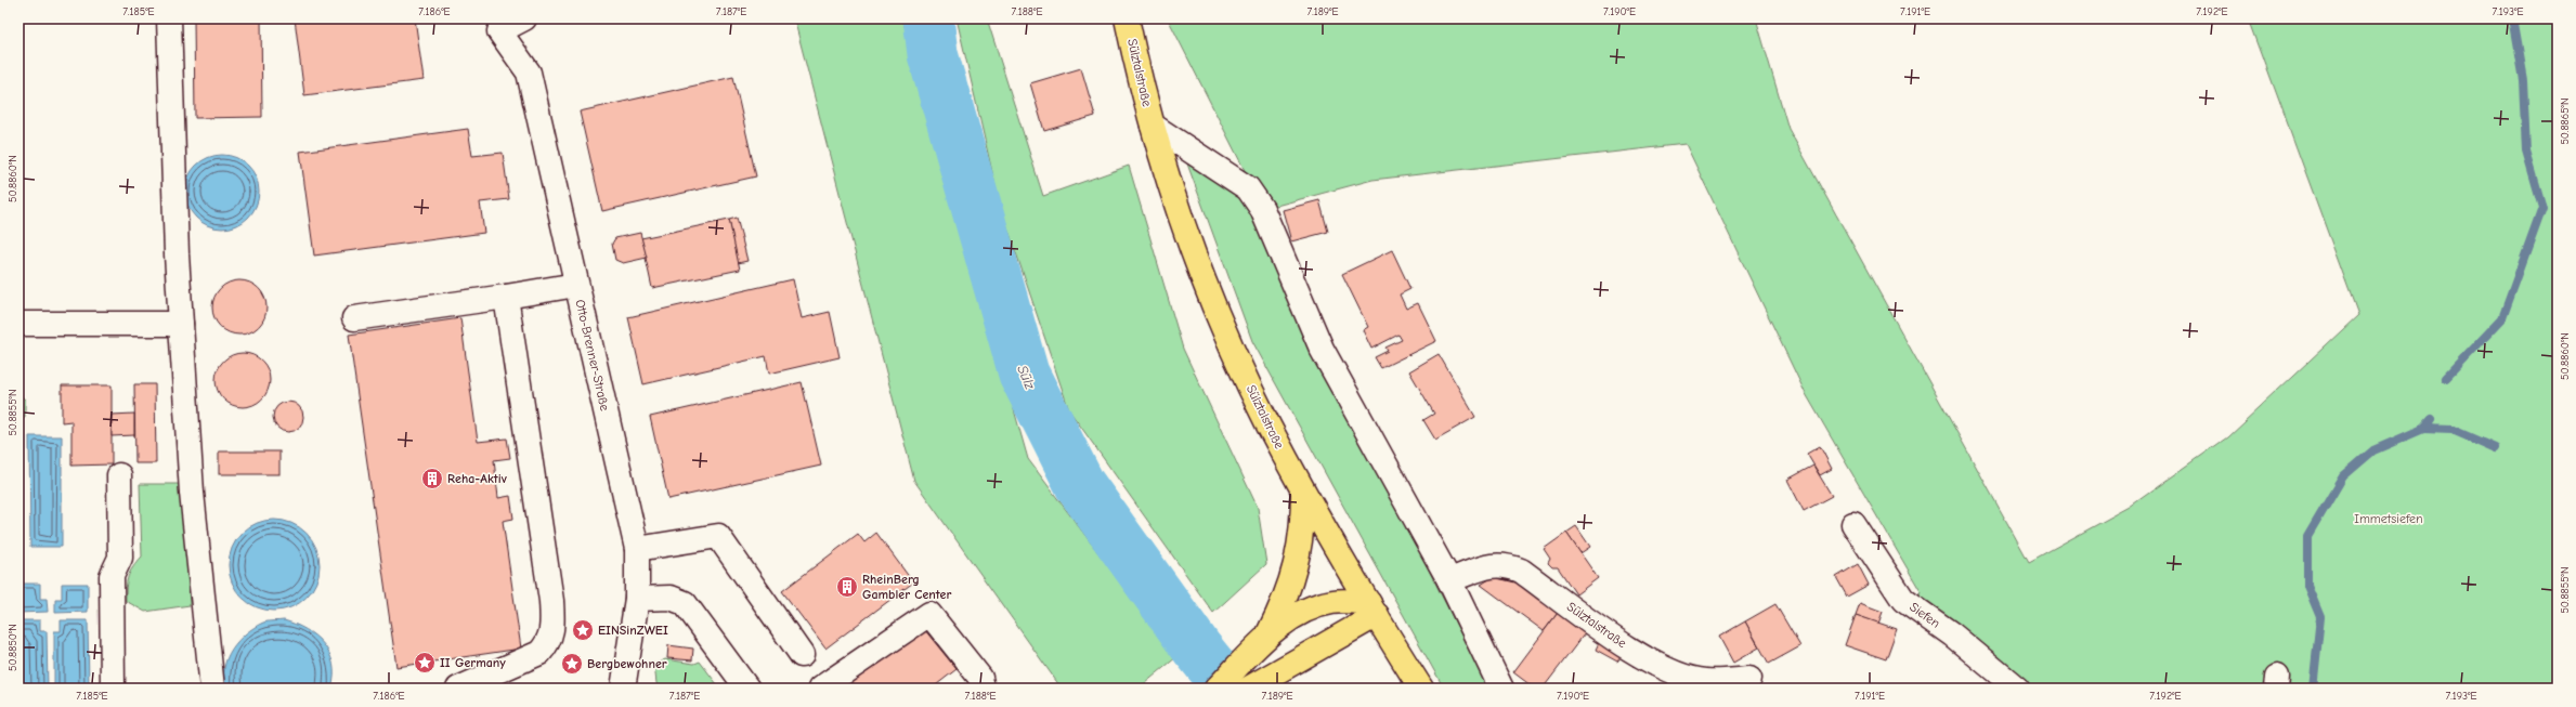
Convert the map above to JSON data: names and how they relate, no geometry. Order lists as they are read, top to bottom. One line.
{"streets":{"main road":["Sülztalstraße"],"street":["Otto-Brenner-Straße","Siefen"]},"water":["Sülz"],"parks":["Immetsiefen"],"places":{"building":["Reha-Aktiv","RheinBerg Gambler Center"],"place":["EINSinZWEI","II Germany","Bergbewohner"]},"coordinates":["7.185°E","7.186°E","7.187°E","7.188°E","7.189°E","7.190°E","7.191°E","7.192°E","7.193°E","50.8865°N","50.8860°N","50.8855°N","50.8850°N"]}
